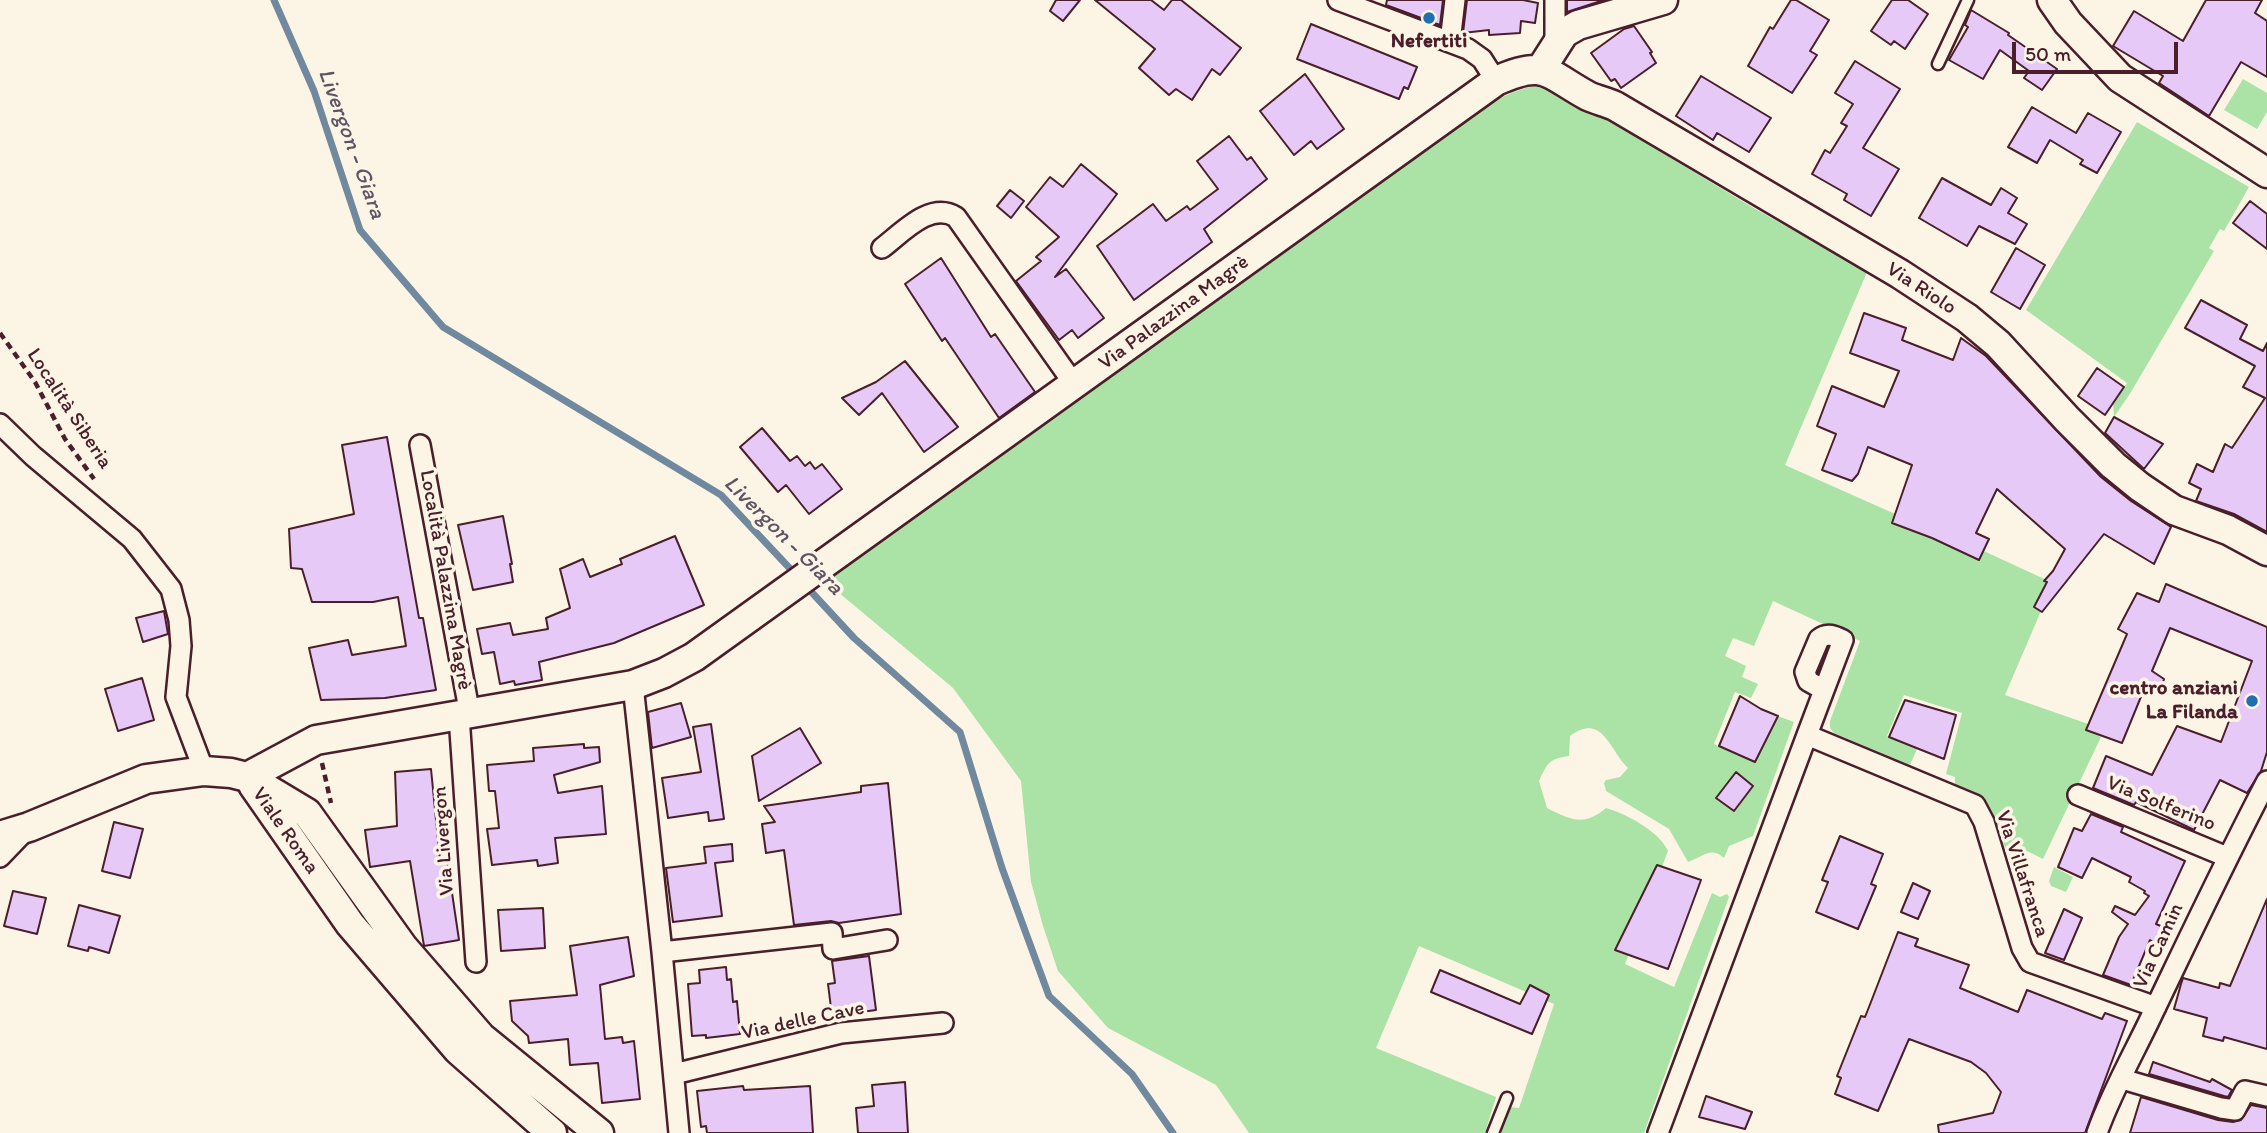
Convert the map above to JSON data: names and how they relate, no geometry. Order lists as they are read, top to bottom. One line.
{"streets":{"street":["Via Riolo","Via Palazzina Magrè","Località Palazzina Magrè","Via Solferino","Viale Roma","Via Livergon","Via Villafranca","Via Camin","Via delle Cave"],"path":["Località Siberia"]},"crossings":[["Via Riolo","Via Palazzina Magrè"],["Via Palazzina Magrè","Località Palazzina Magrè"],["Località Palazzina Magrè","Viale Roma"],["Località Palazzina Magrè","Via Livergon"],["Via Solferino","Via Camin"],["Via Villafranca","Via Camin"]],"water":["Livergon - Giara"],"places":["Nefertiti","centro anziani La Filanda"],"scale_bar":"50 m"}
